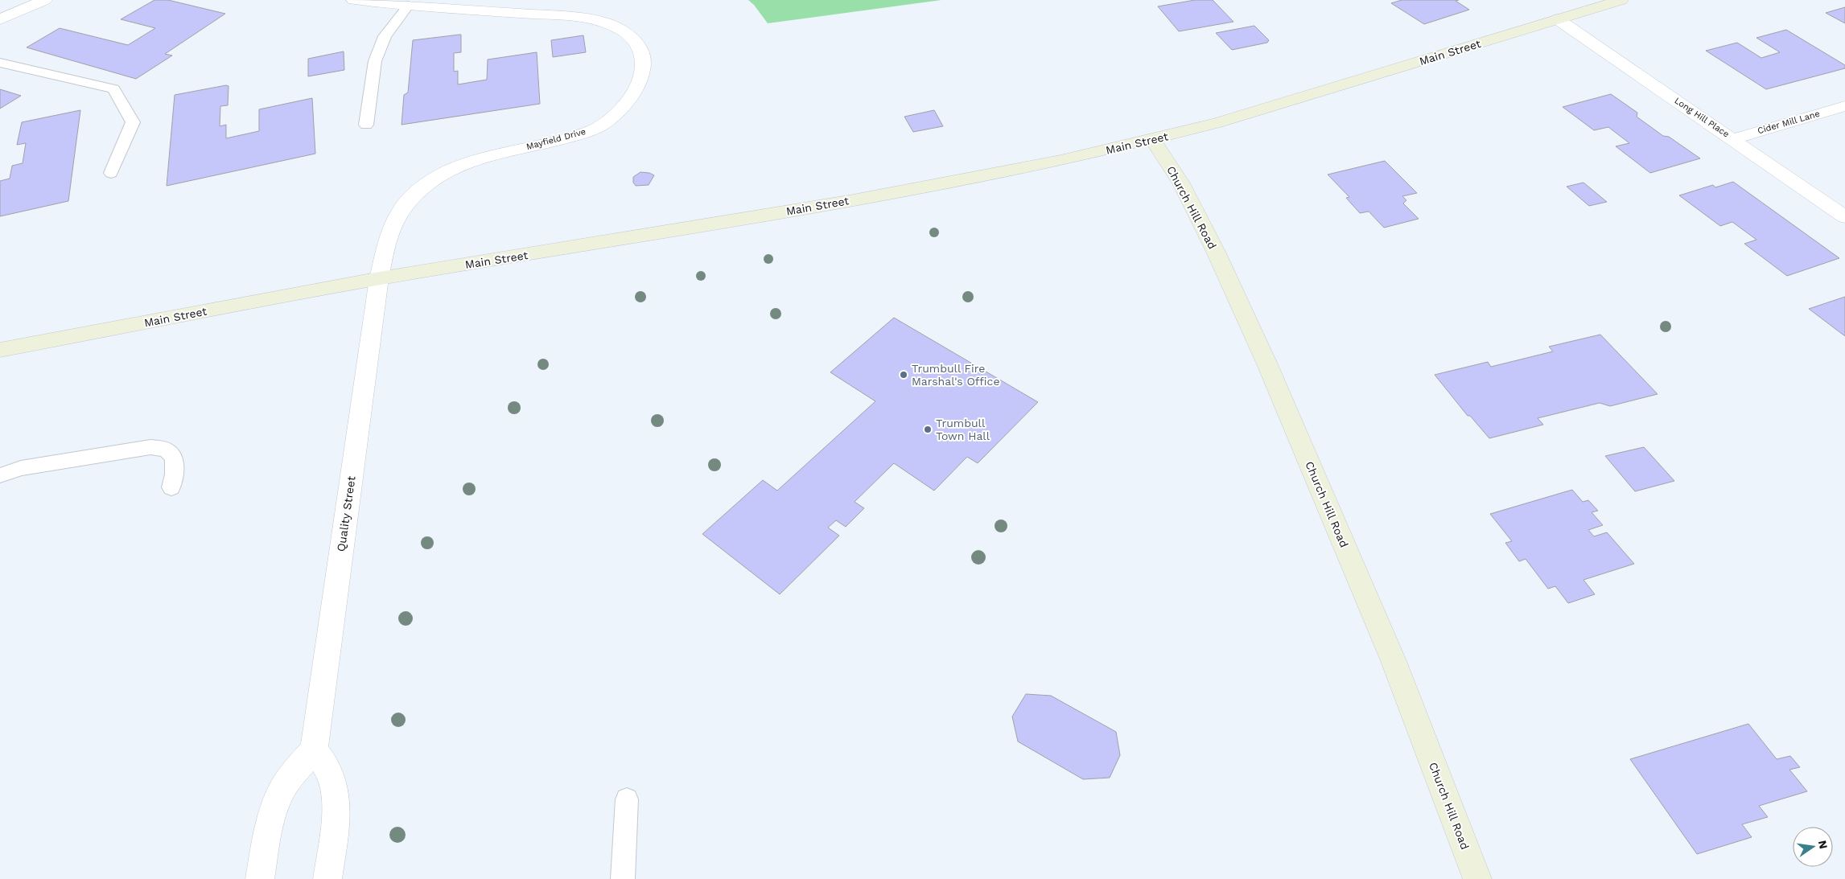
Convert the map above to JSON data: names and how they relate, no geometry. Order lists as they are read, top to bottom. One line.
{"streets":{"main road":["Main Street","Church Hill Road"],"street":["Long Hill Place","Cider Mill Lane","Mayfield Drive","Quality Street"]},"crossings":[["Main Street","Long Hill Place"],["Main Street","Mayfield Drive"],["Main Street","Church Hill Road"],["Main Street","Quality Street"],["Long Hill Place","Cider Mill Lane"],["Mayfield Drive","Quality Street"]],"places":["Trumbull Fire Marshal's Office","Trumbull Town Hall"],"north":"right"}
